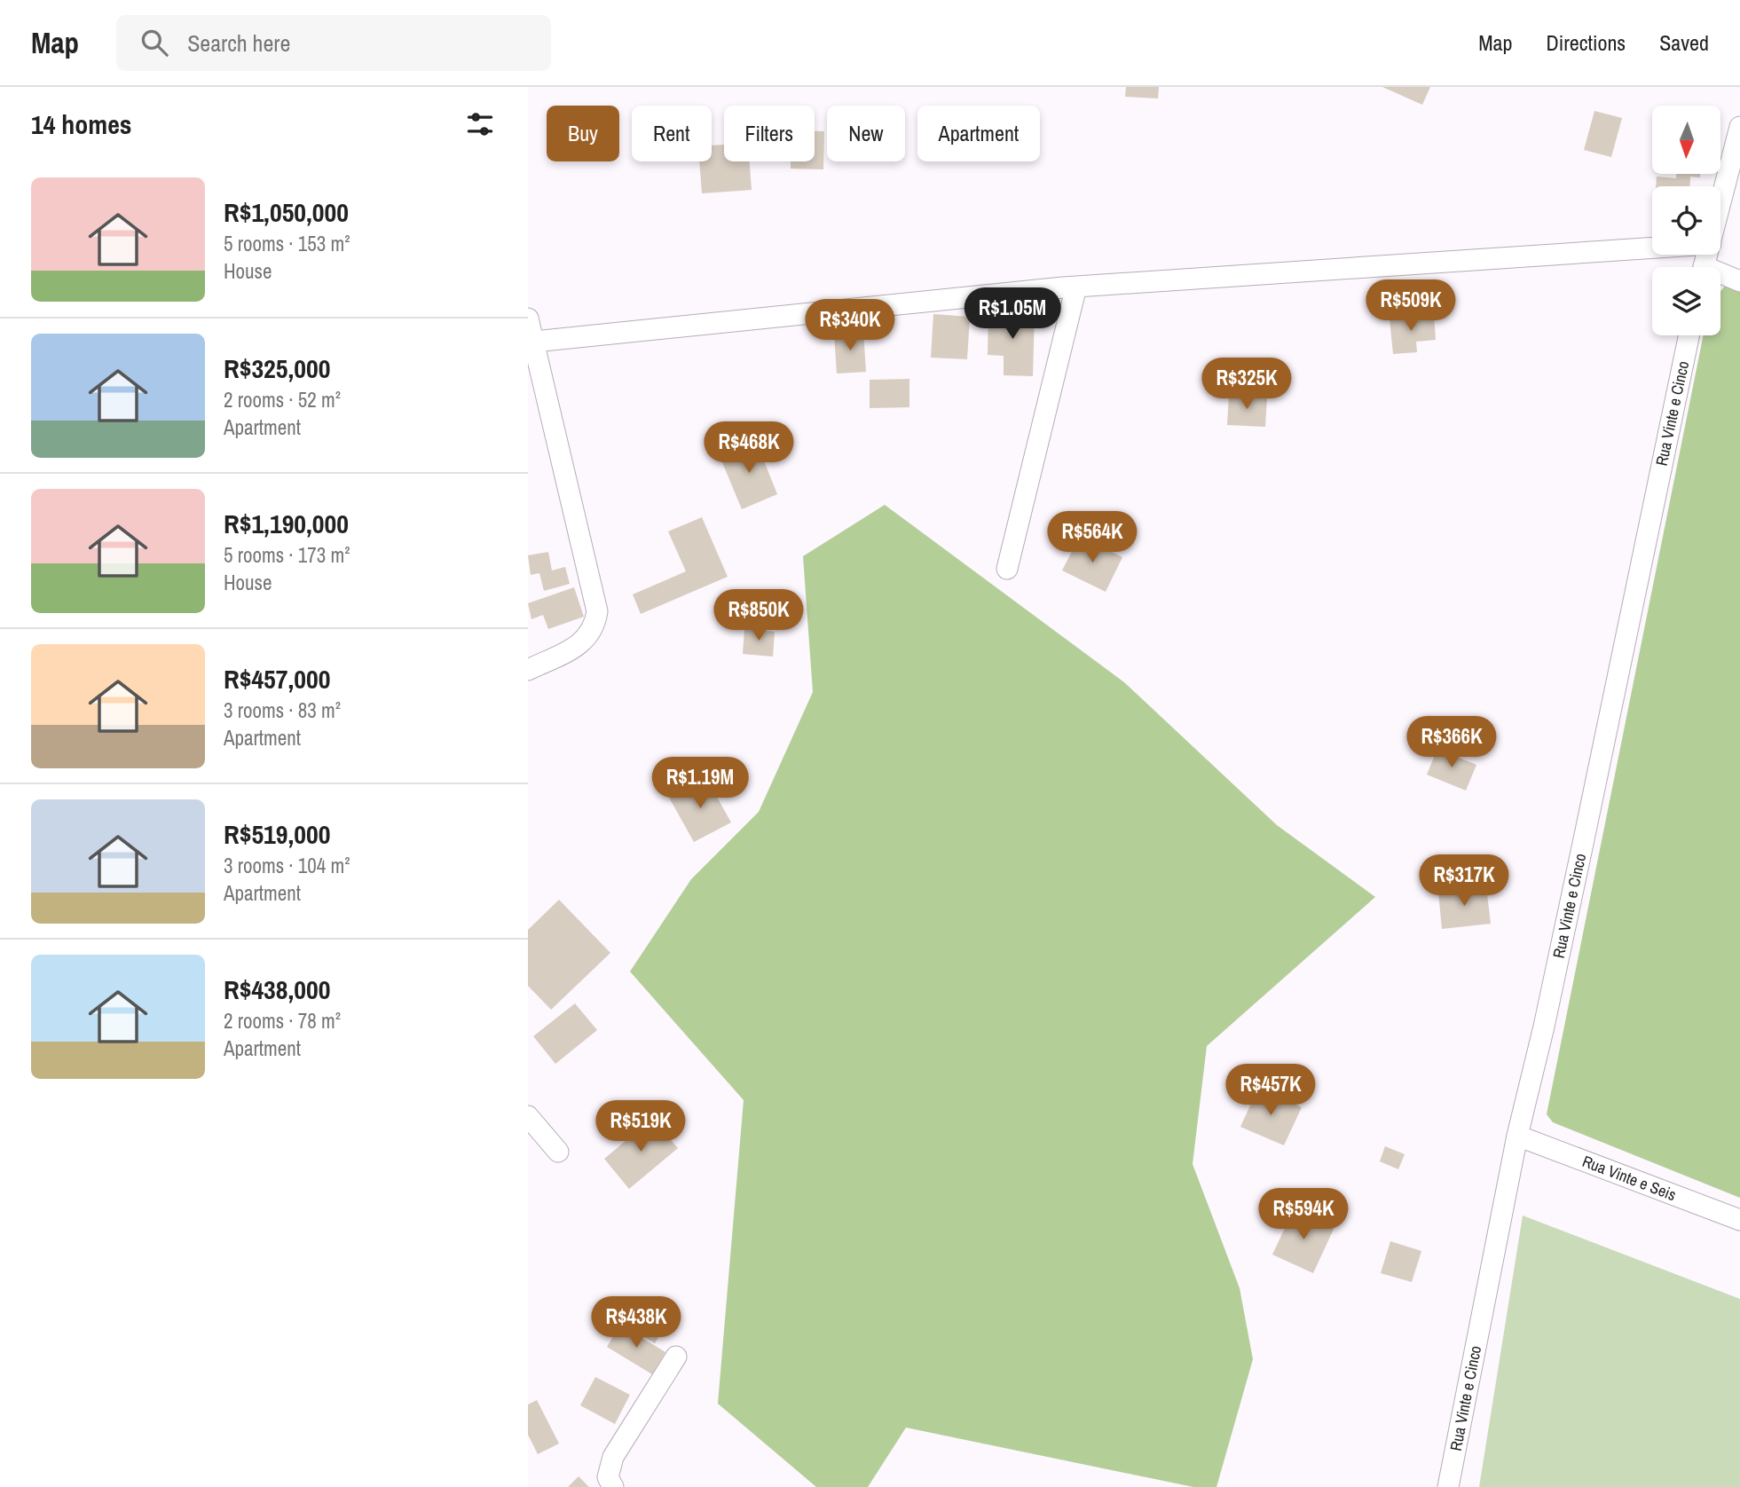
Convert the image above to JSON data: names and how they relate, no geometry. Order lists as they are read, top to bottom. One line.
{"streets":{"street":["Rua Vinte e Cinco","Rua Vinte e Seis"]},"crossings":[["Rua Vinte e Cinco","Rua Vinte e Seis"]],"north":"bottom","page":{"header":"Map","search":"Search here","nav":["Map","Directions","Saved"],"heading":"14 homes","chip":["Buy","Rent","Filters","New","Apartment"],"list":[{"name":"R$1,050,000","note":"5 rooms · 153 m² · House"},{"name":"R$325,000","note":"2 rooms · 52 m² · Apartment"},{"name":"R$1,190,000","note":"5 rooms · 173 m² · House"},{"name":"R$457,000","note":"3 rooms · 83 m² · Apartment"},{"name":"R$519,000","note":"3 rooms · 104 m² · Apartment"},{"name":"R$438,000","note":"2 rooms · 78 m² · Apartment"}],"price":["R$509K","R$1.05M","R$340K","R$325K","R$468K","R$564K","R$850K","R$366K","R$1.19M","R$317K","R$457K","R$519K","R$594K","R$438K"]}}
